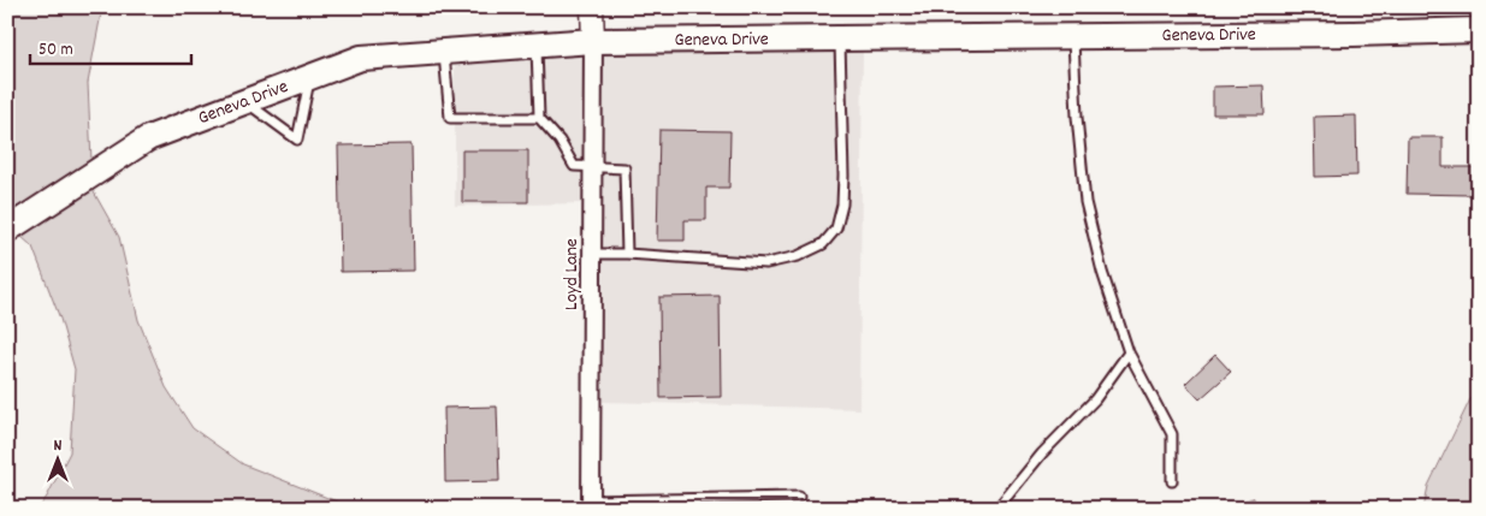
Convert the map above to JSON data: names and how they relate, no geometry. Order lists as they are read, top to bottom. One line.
{"streets":{"main road":["Geneva Drive"],"street":["Loyd Lane"]},"crossings":[["Geneva Drive","Loyd Lane"]],"scale_bar":"50 m","north":"top"}
